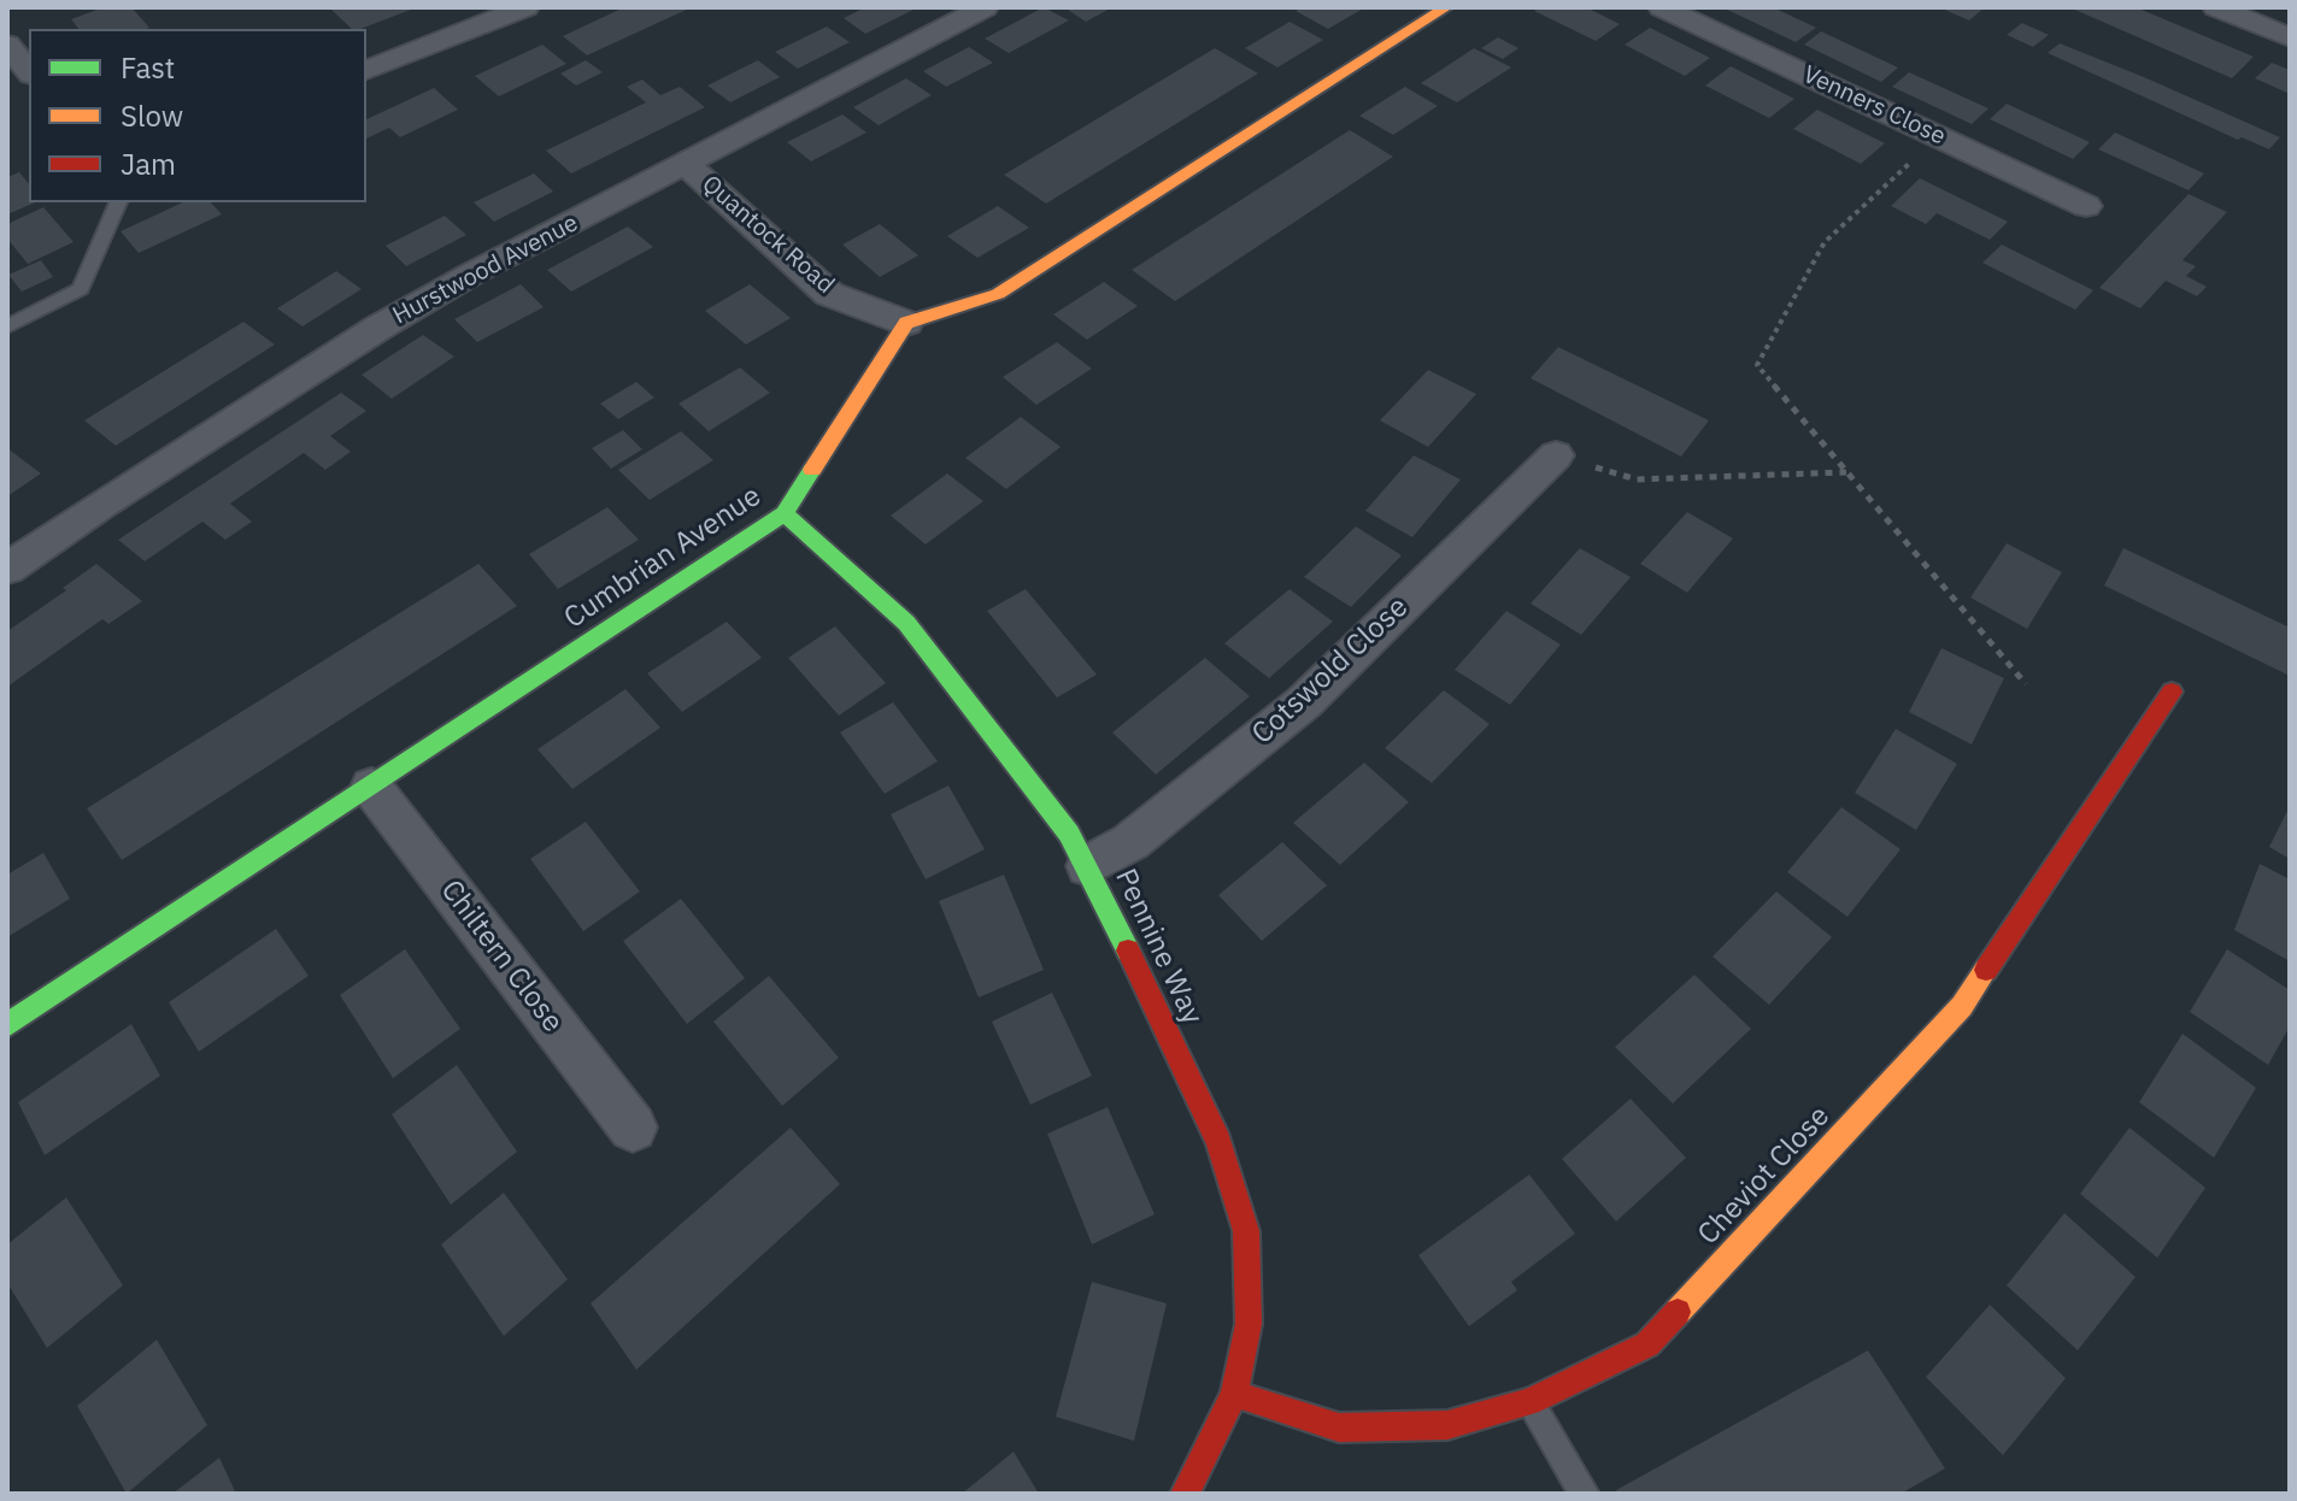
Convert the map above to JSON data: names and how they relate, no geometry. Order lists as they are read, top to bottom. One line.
{"streets":{"street":["Venners Close","Quantock Road","Hurstwood Avenue","Cumbrian Avenue","Cotswold Close","Pennine Way","Chiltern Close","Cheviot Close"]},"crossings":[["Quantock Road","Hurstwood Avenue"],["Quantock Road","Cumbrian Avenue"],["Cumbrian Avenue","Pennine Way"],["Cumbrian Avenue","Chiltern Close"],["Cotswold Close","Pennine Way"],["Pennine Way","Cheviot Close"]],"legend":["Fast","Slow","Jam"]}
